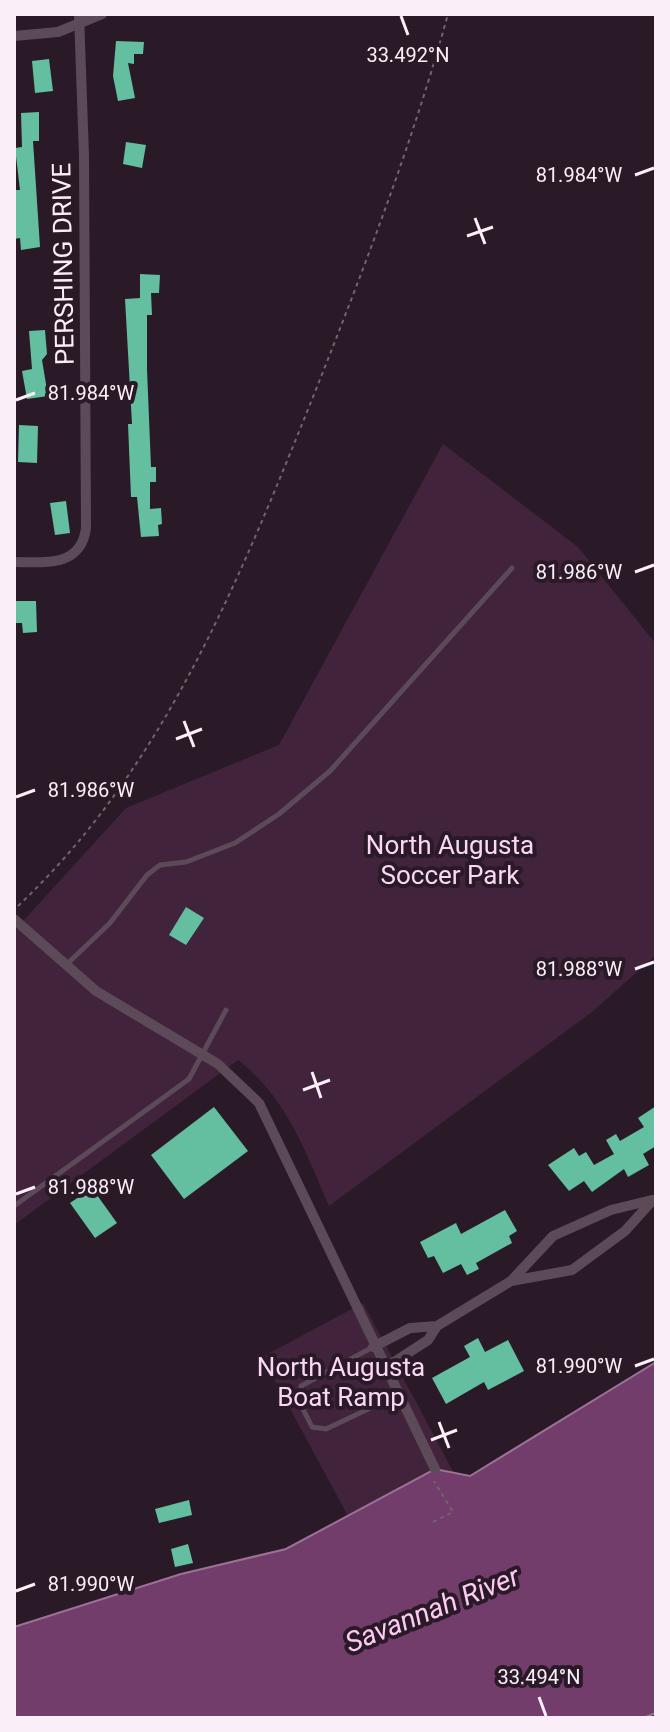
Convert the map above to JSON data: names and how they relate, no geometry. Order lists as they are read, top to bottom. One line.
{"streets":{"street":["PERSHING DRIVE"]},"water":["Savannah River"],"parks":["North Augusta Soccer Park","North Augusta Boat Ramp"],"coordinates":["33.492°N","81.984°W","81.986°W","81.988°W","81.990°W","33.494°N"]}
